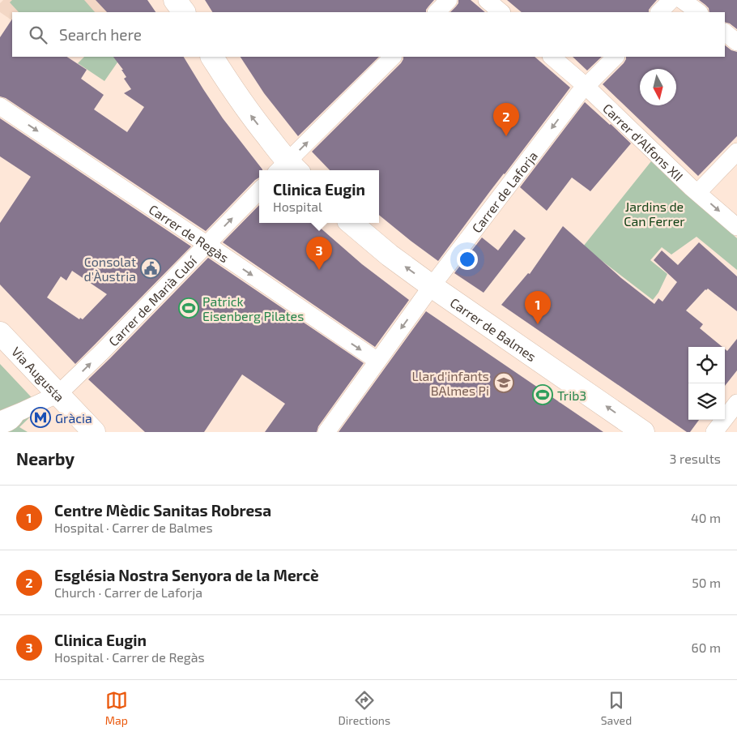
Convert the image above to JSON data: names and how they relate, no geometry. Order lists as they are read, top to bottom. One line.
{"streets":{"main road":["Carrer de Balmes","Via Augusta"],"street":["Carrer d'Alfons XII","Carrer de Laforja","Carrer de Regàs","Carrer de Marià Cubí"]},"crossings":[["Carrer d'Alfons XII","Carrer de Laforja"],["Carrer de Laforja","Carrer de Regàs"],["Carrer de Laforja","Carrer de Balmes"],["Carrer de Regàs","Carrer de Marià Cubí"],["Carrer de Marià Cubí","Via Augusta"]],"one_way":["Carrer de Laforja","Carrer de Regàs","Carrer de Marià Cubí","Carrer de Balmes"],"parks":["Jardins de Can Ferrer"],"places":{"public building":["Consolat d'Àustria"],"sports":["Patrick Eisenberg Pilates","Trib3"],"school or university":["Llar d'infants BAlmes Pi"],"metro station":["Gràcia"]},"north":"bottom","page":{"search":"Search here","pins":["2","3","1"],"popup":["Clinica Eugin","Hospital"],"heading":["Nearby","3 results"],"list":[{"mark":"1","name":"Centre Mèdic Sanitas Robresa","note":"Hospital · Carrer de Balmes","value":"40 m"},{"mark":"2","name":"Església Nostra Senyora de la Mercè","note":"Church · Carrer de Laforja","value":"50 m"},{"mark":"3","name":"Clinica Eugin","note":"Hospital · Carrer de Regàs","value":"60 m"}],"nav":["Map","Directions","Saved"]}}
